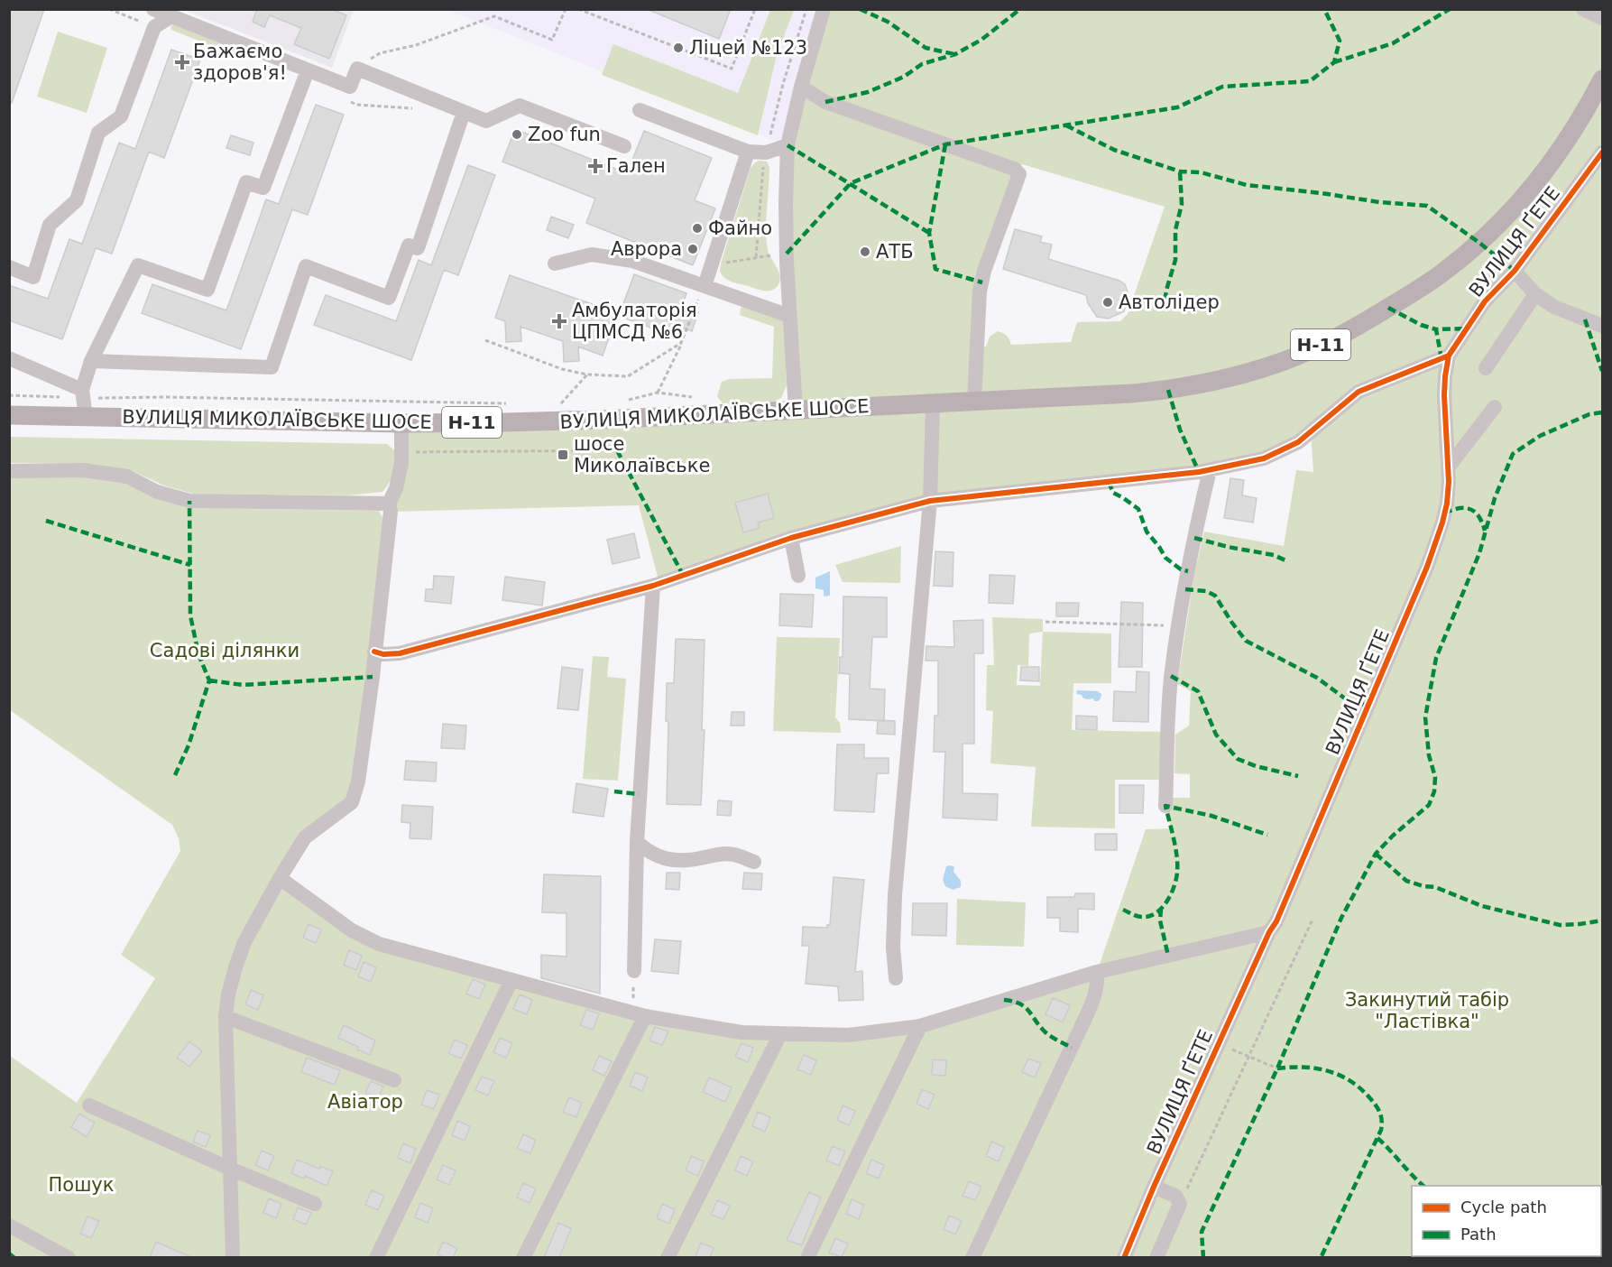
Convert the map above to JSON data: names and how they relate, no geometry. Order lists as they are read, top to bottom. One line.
{"streets":{"main road":["Н-11","ВУЛИЦЯ МИКОЛАЇВСЬКЕ ШОСЕ"],"street":["ВУЛИЦЯ ҐЕТЕ"]},"parks":["Садові ділянки","Закинутий табір \"Ластівка\"","Авіатор","Пошук"],"places":{"other":["Ліцей №123","Zoo fun","Файно","Аврора","АТБ","Автолідер"],"health":["Бажаємо здоров'я!","Гален","Амбулаторія ЦПМСД №6"],"transit":["шосе Миколаївське"]},"legend":["Cycle path","Path"]}
